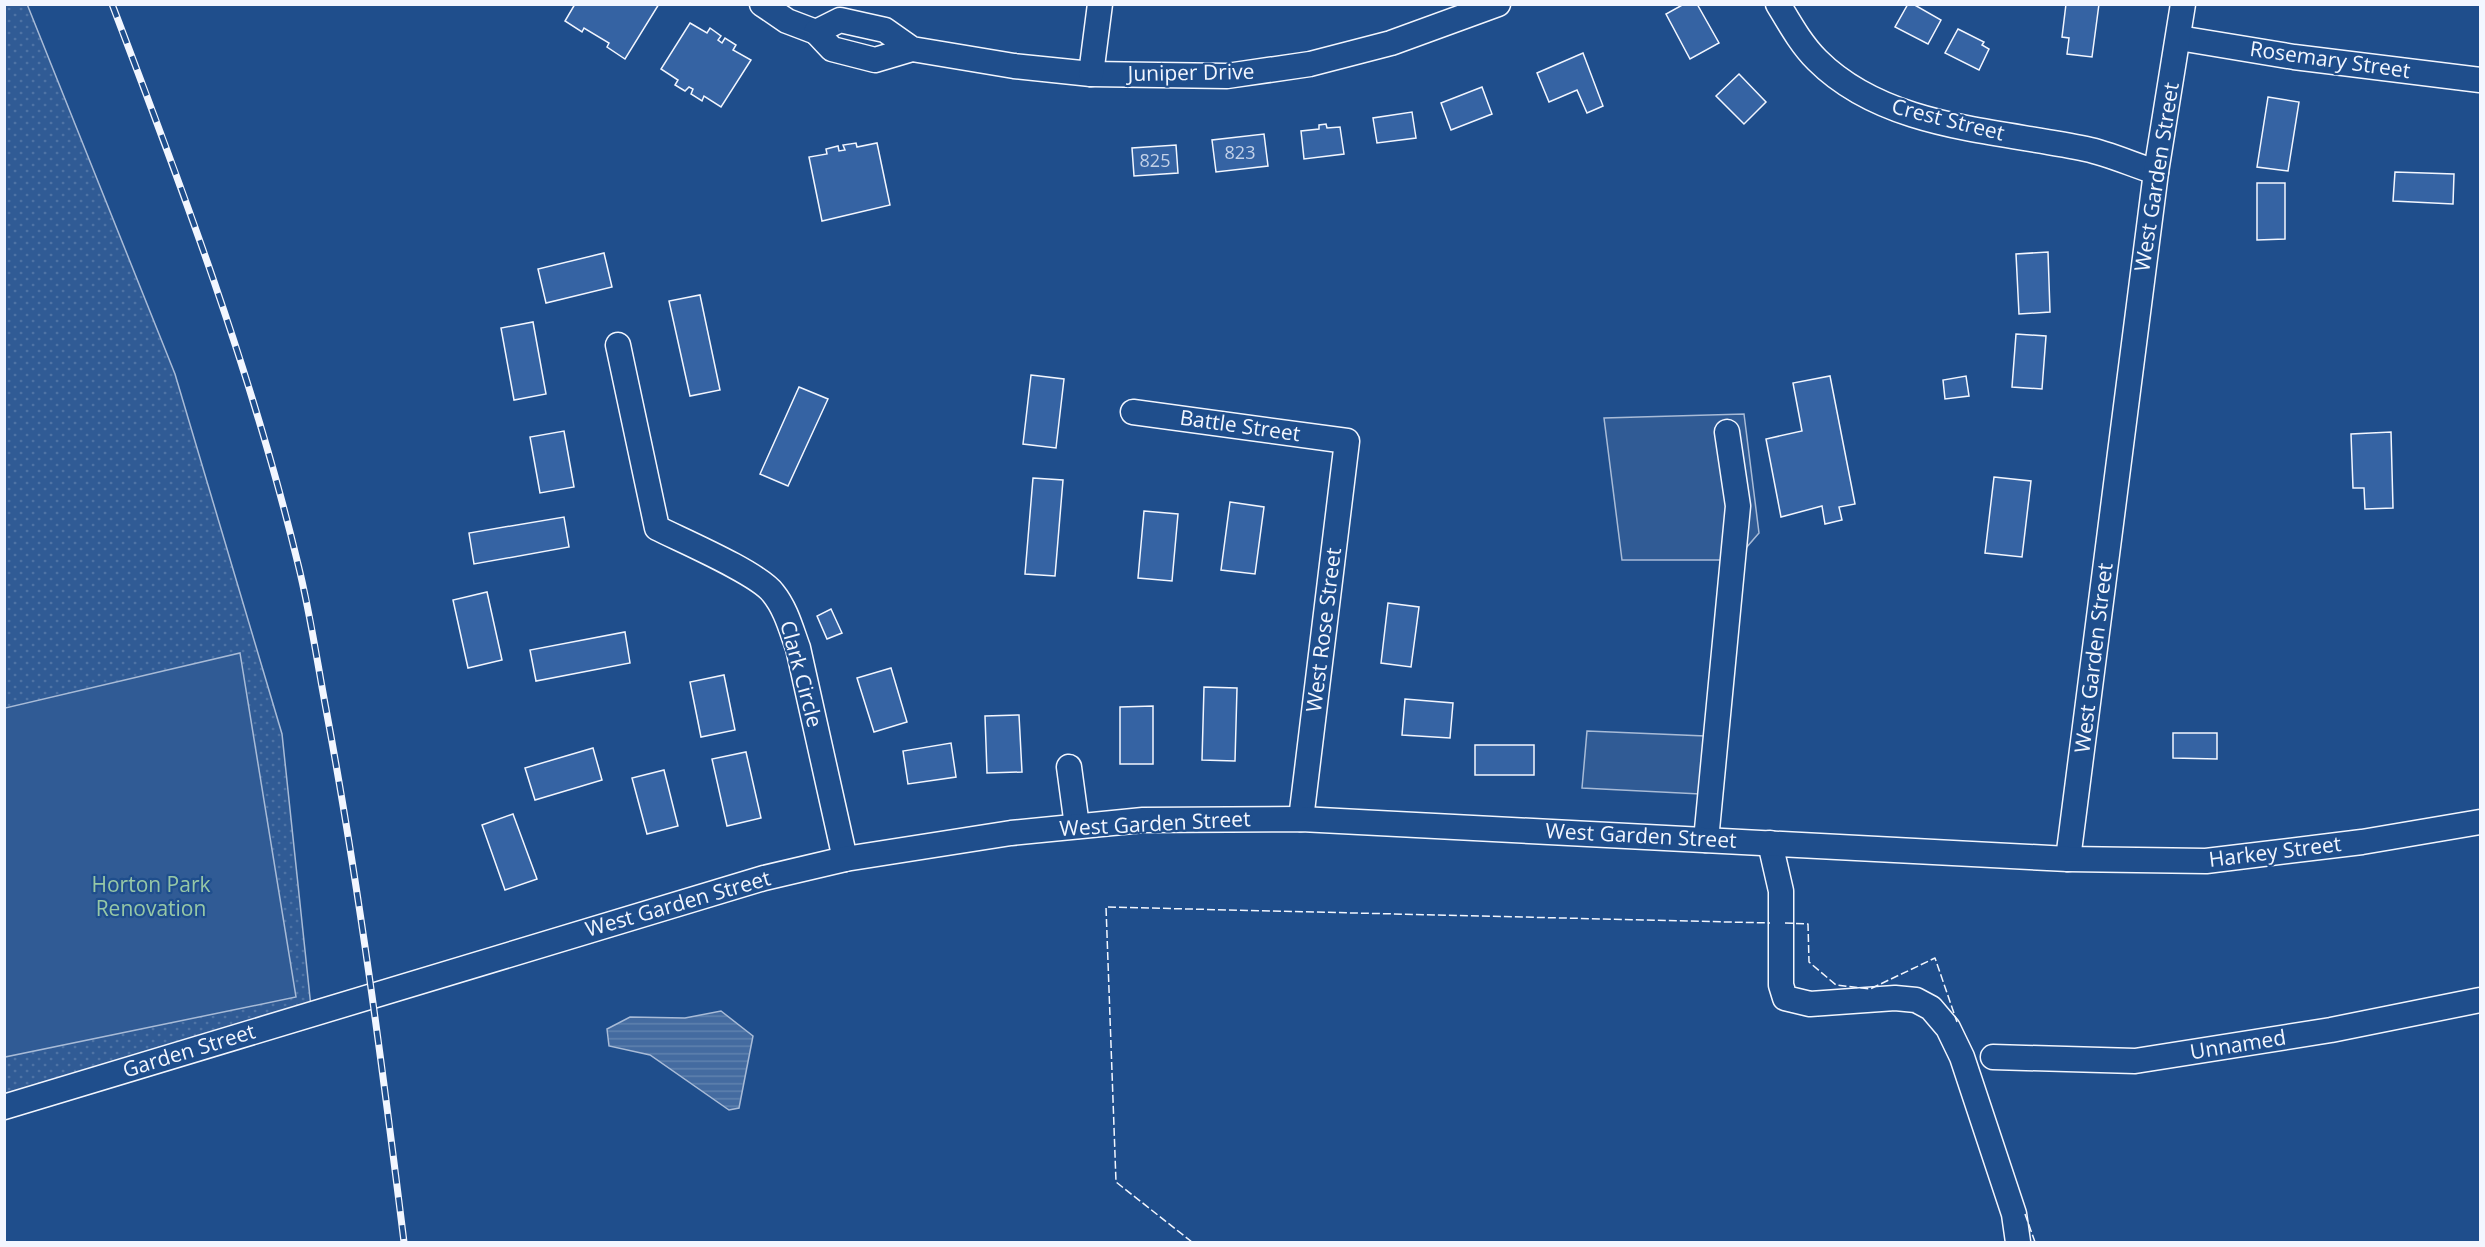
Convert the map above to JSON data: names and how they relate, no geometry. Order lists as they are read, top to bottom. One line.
{"streets":{"street":["Rosemary Street","Juniper Drive","Crest Street","West Garden Street","Battle Street","West Rose Street","Clark Circle","Harkey Street","Unnamed","Garden Street"]},"crossings":[["Rosemary Street","West Garden Street"],["Crest Street","West Garden Street"],["West Garden Street","West Rose Street"],["West Garden Street","Clark Circle"],["West Garden Street","Harkey Street"],["West Garden Street","Garden Street"],["Battle Street","West Rose Street"]],"parks":["Horton Park Renovation"],"house_numbers":["823","825"]}
